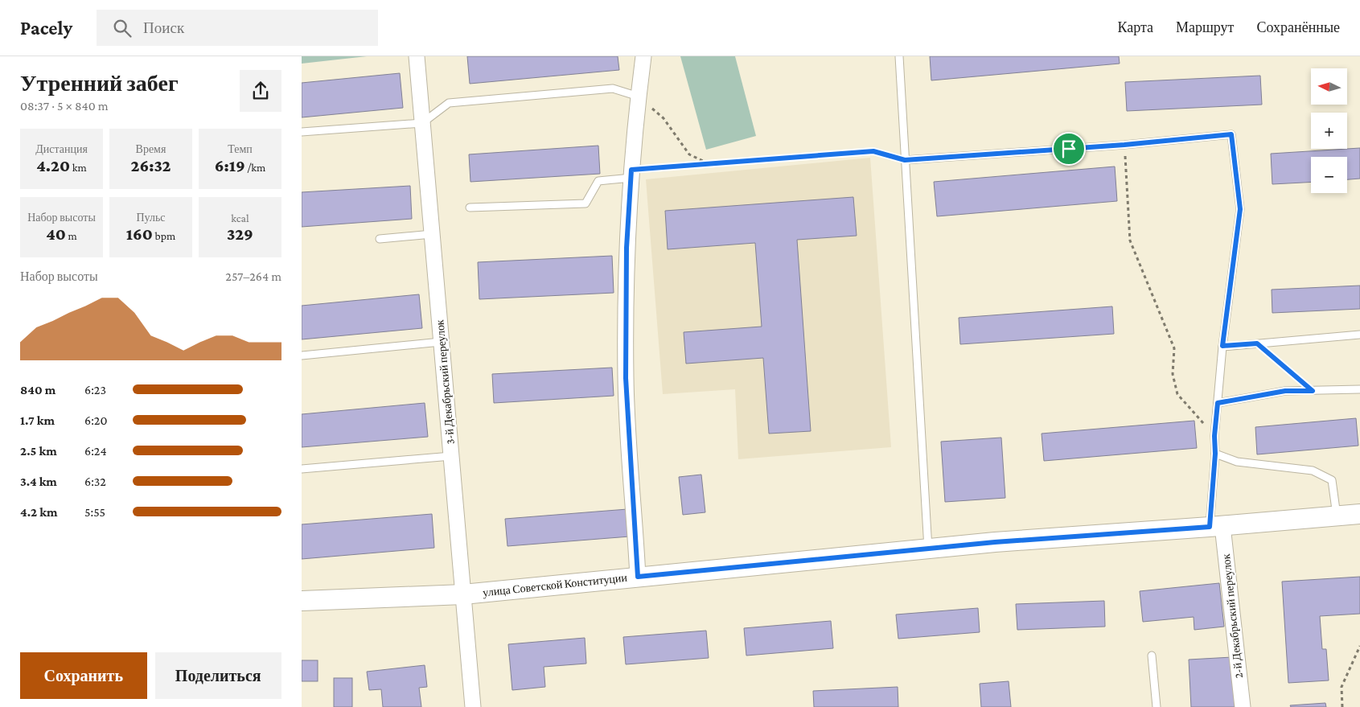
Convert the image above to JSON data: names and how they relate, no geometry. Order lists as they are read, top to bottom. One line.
{"streets":{"street":["3-й Декабрьский переулок","улица Советской Конституции","2-й Декабрьский переулок"]},"crossings":[["3-й Декабрьский переулок","улица Советской Конституции"],["улица Советской Конституции","2-й Декабрьский переулок"]],"north":"left","page":{"header":"Pacely","search":"Поиск","nav":["Карта","Маршрут","Сохранённые"],"heading":["Утренний забег","08:37 · 5 × 840 m"],"map_buttons":["+","−"],"stats":[["Дистанция","4.20 km"],["Время","26:32"],["Темп","6:19 /km"],["Набор высоты","40 m"],["Пульс","160 bpm"],["kcal","329"]],"chart":["Набор высоты","257–264 m"],"list":[{"name":"840 m","note":"6:23"},{"name":"1.7 km","note":"6:20"},{"name":"2.5 km","note":"6:24"},{"name":"3.4 km","note":"6:32"},{"name":"4.2 km","note":"5:55"}],"buttons":["Сохранить","Поделиться"]}}
